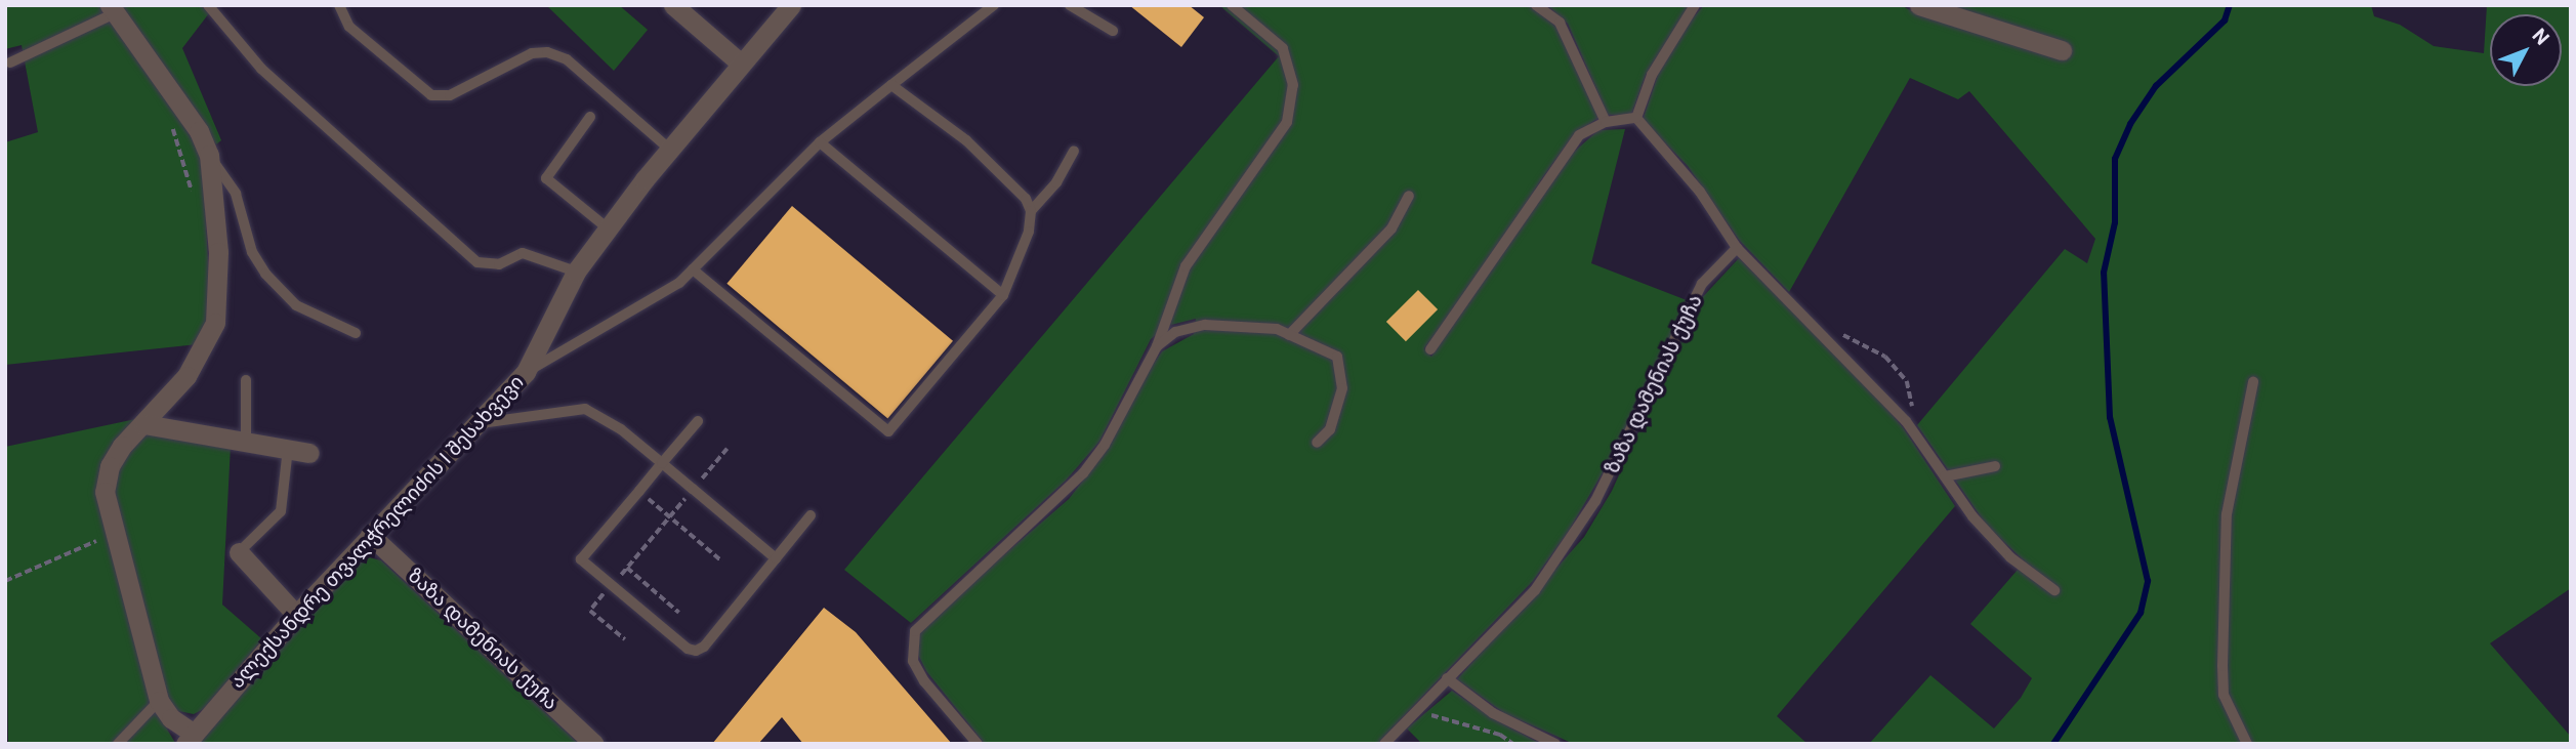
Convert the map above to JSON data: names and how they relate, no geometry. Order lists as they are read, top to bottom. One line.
{"streets":{"street":["ზაზა დამენიას ქუჩა","ალექსანდრე თვალჭრელიძის I შესახვევი"]},"crossings":[["ზაზა დამენიას ქუჩა","ალექსანდრე თვალჭრელიძის I შესახვევი"]],"north":"top right"}
